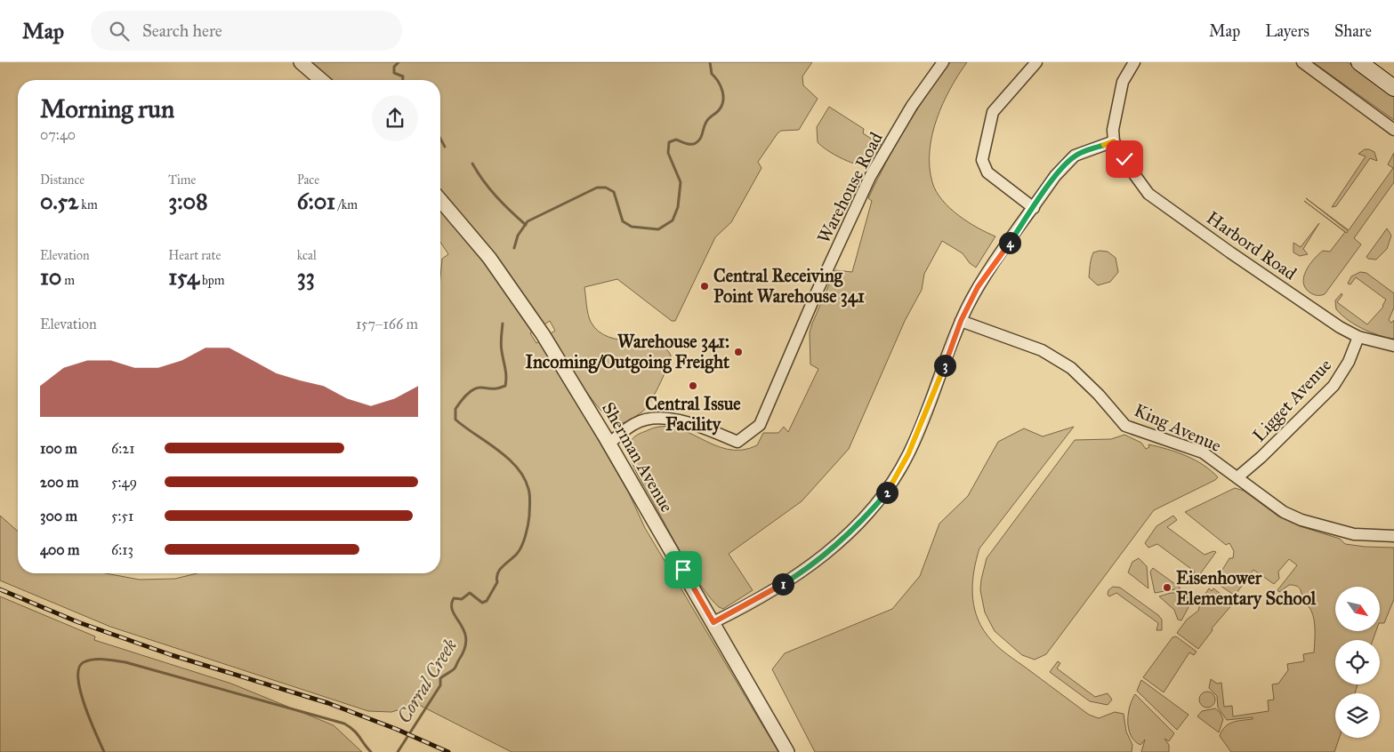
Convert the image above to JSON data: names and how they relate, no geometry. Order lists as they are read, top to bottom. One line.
{"streets":{"street":["Warehouse Road","Harbord Road","Ligget Avenue","King Avenue","Sherman Avenue"]},"crossings":[["Warehouse Road","Sherman Avenue"],["Harbord Road","Ligget Avenue"],["Ligget Avenue","King Avenue"]],"water":["Corral Creek"],"places":["Central Receiving Point Warehouse 341","Warehouse 341: Incoming/Outgoing Freight","Central Issue Facility","Eisenhower Elementary School"],"north":"bottom right","page":{"header":"Map","search":"Search here","nav":["Map","Layers","Share"],"heading":["Morning run","07:40"],"stats":[["Distance","0.52 km"],["Time","3:08"],["Pace","6:01 /km"],["Elevation","10 m"],["Heart rate","154 bpm"],["kcal","33"]],"pins":["4","3","2","1"],"chart":["Elevation","157–166 m"],"list":[{"name":"100 m","note":"6:21"},{"name":"200 m","note":"5:49"},{"name":"300 m","note":"5:51"},{"name":"400 m","note":"6:13"}]}}
